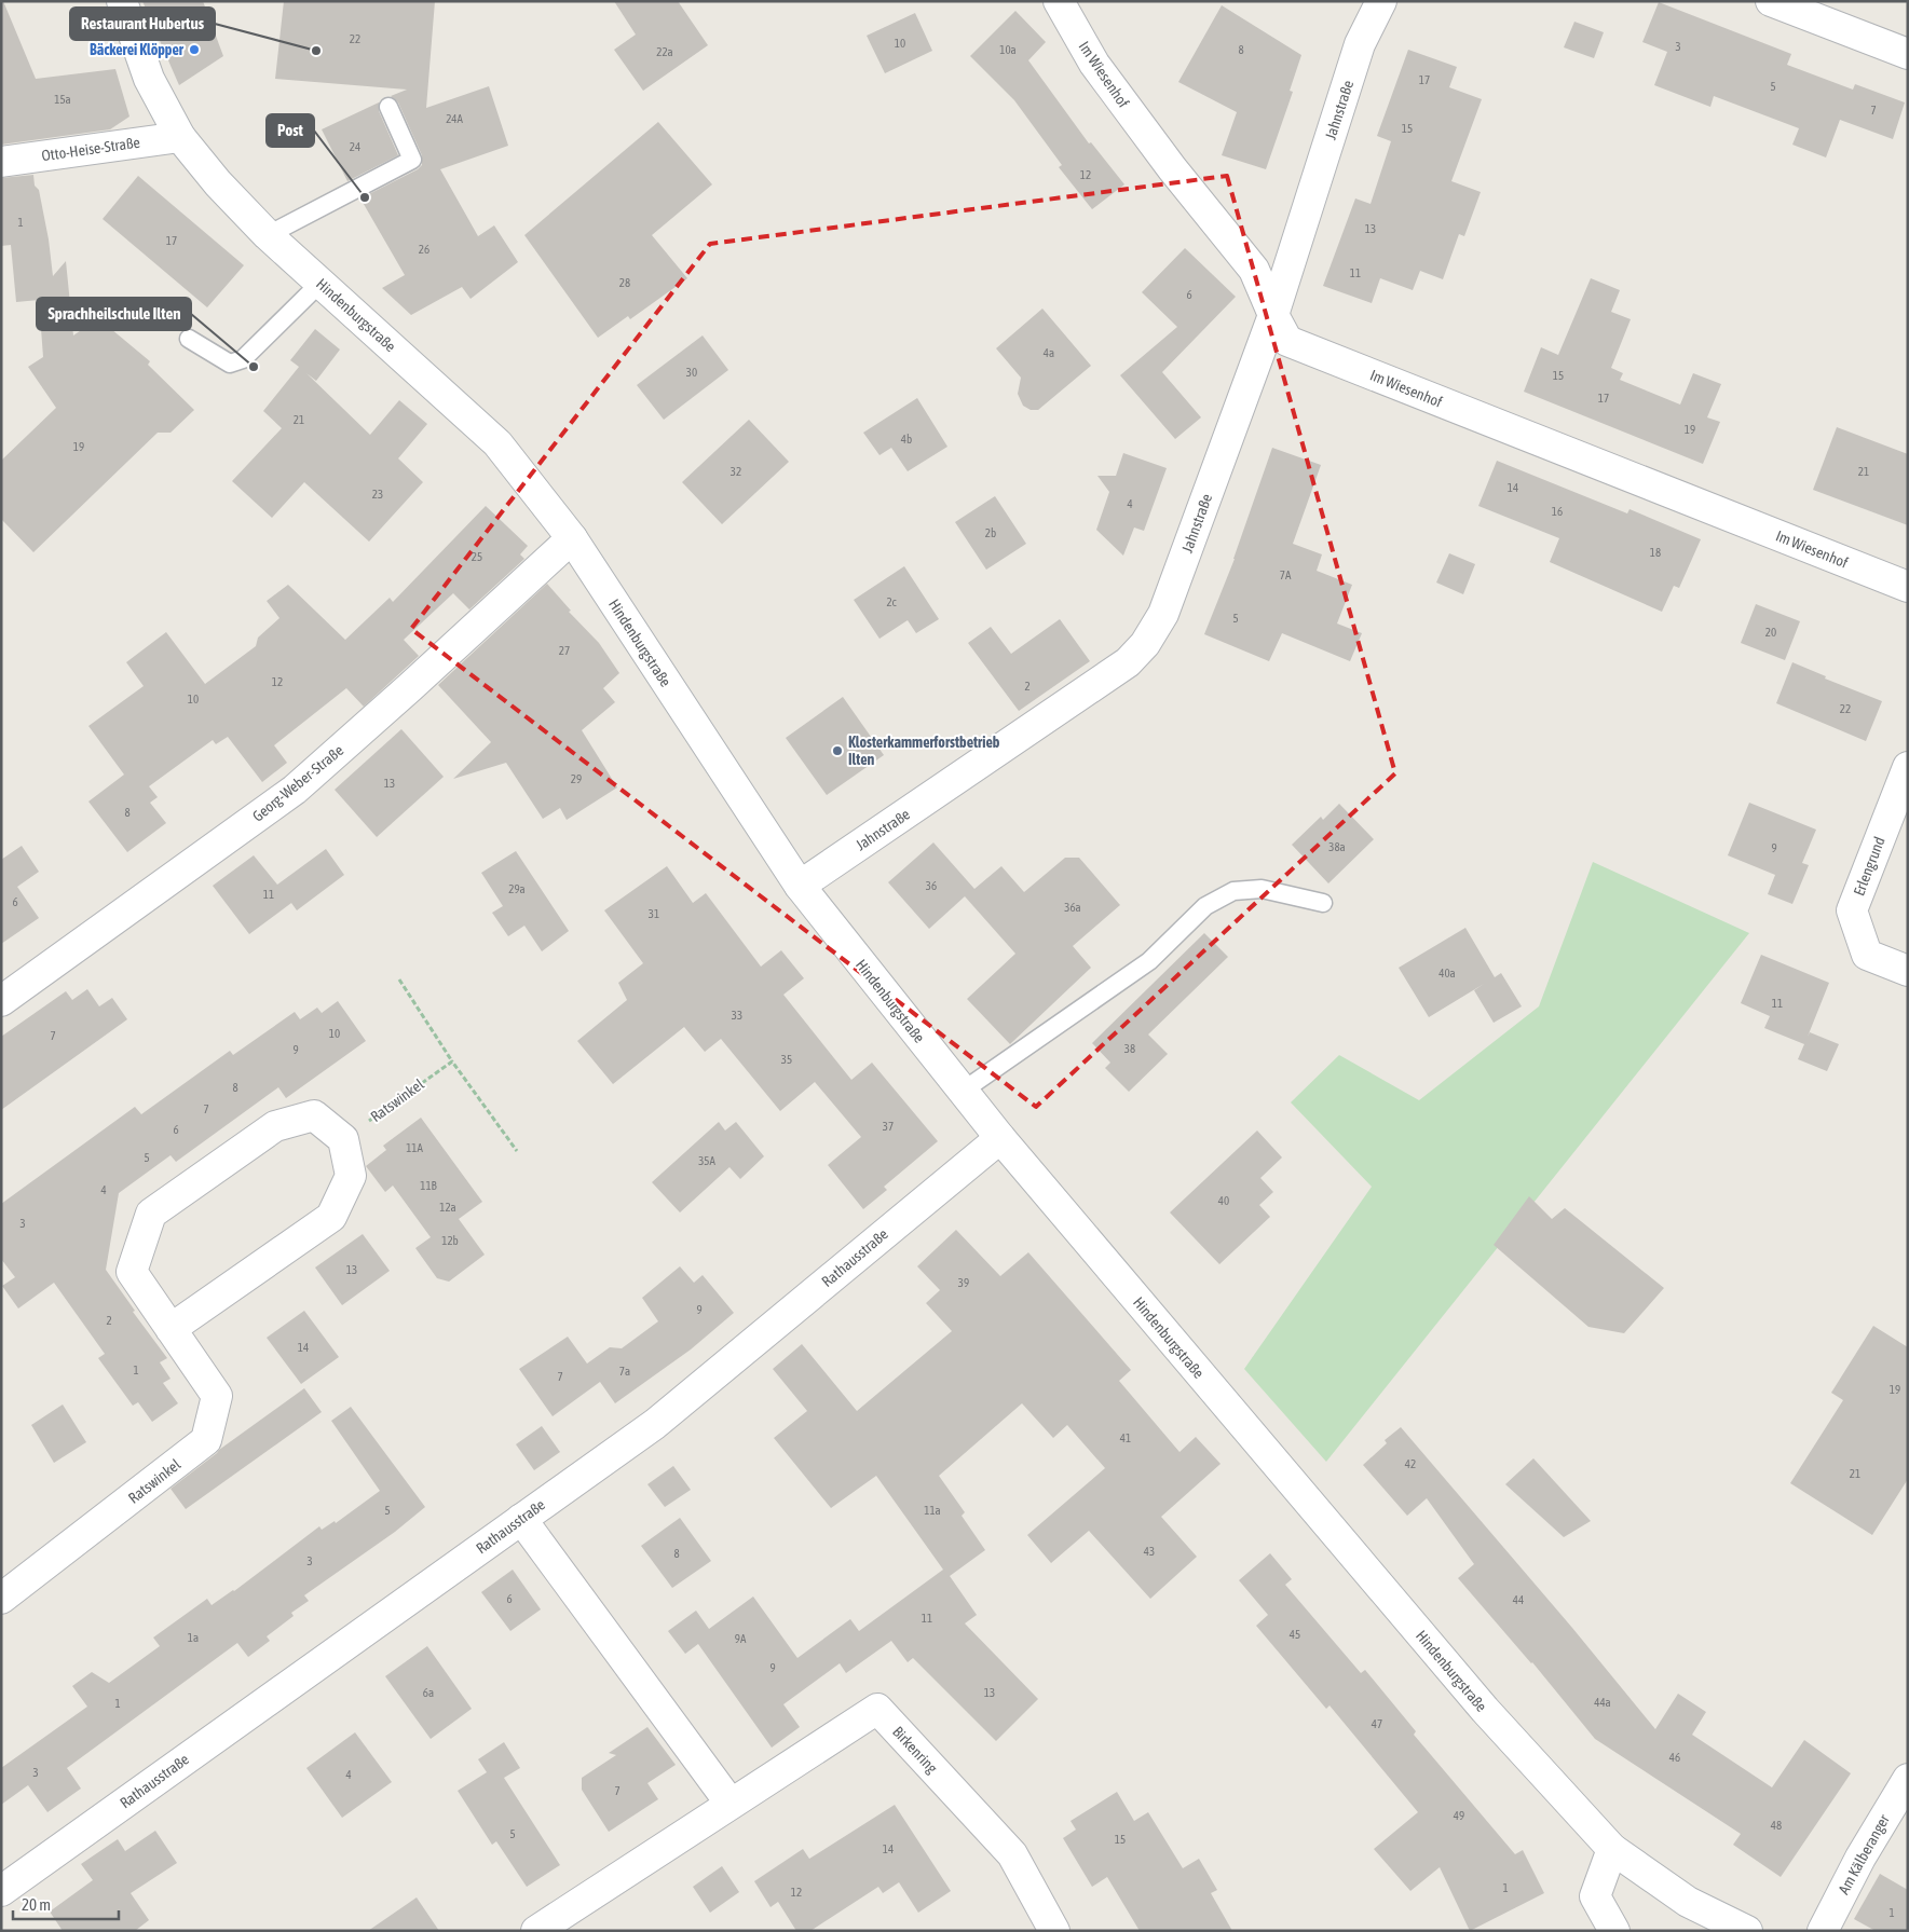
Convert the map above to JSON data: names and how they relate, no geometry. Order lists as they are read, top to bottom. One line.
{"streets":{"street":["Im Wiesenhof","Jahnstraße","Otto-Heise-Straße","Hindenburgstraße","Georg-Weber-Straße","Erlengrund","Ratswinkel","Rathausstraße","Birkenring","Am Kälberanger"]},"crossings":[["Im Wiesenhof","Jahnstraße"],["Jahnstraße","Hindenburgstraße"],["Otto-Heise-Straße","Hindenburgstraße"],["Hindenburgstraße","Georg-Weber-Straße"],["Hindenburgstraße","Rathausstraße"]],"places":["Bäckerei Klöpper","Restaurant Hubertus","Post","Sprachheilschule Ilten","Klosterkammerforstbetrieb Ilten"],"house_numbers":["22","10","3","10a","8","22a","17","5","15a","7","24A","15","24","12","1","13","17","26","11","28","6","4a","30","15","17","21","19","4b","19","32","21","14","23","4","16","2b","18","25","7A","2c","5","20","27","12","2","10","22","29","13","8","38a","9","36","29a","11","6","36a","31","40a","11","33","10","7","38","9","35","8","7","37","6","11A","5","35A","11B","4","40","12a","3","12b","13","39","9","2","14","1","7a","7","19","41","42","21","5","11a","43","8","3","6","44","11","45","1a","9A","9","6a","13","44a","1","47","46","3","4","7","49","48","5","15","14","1","12","1"],"scale_bar":"20 m"}
